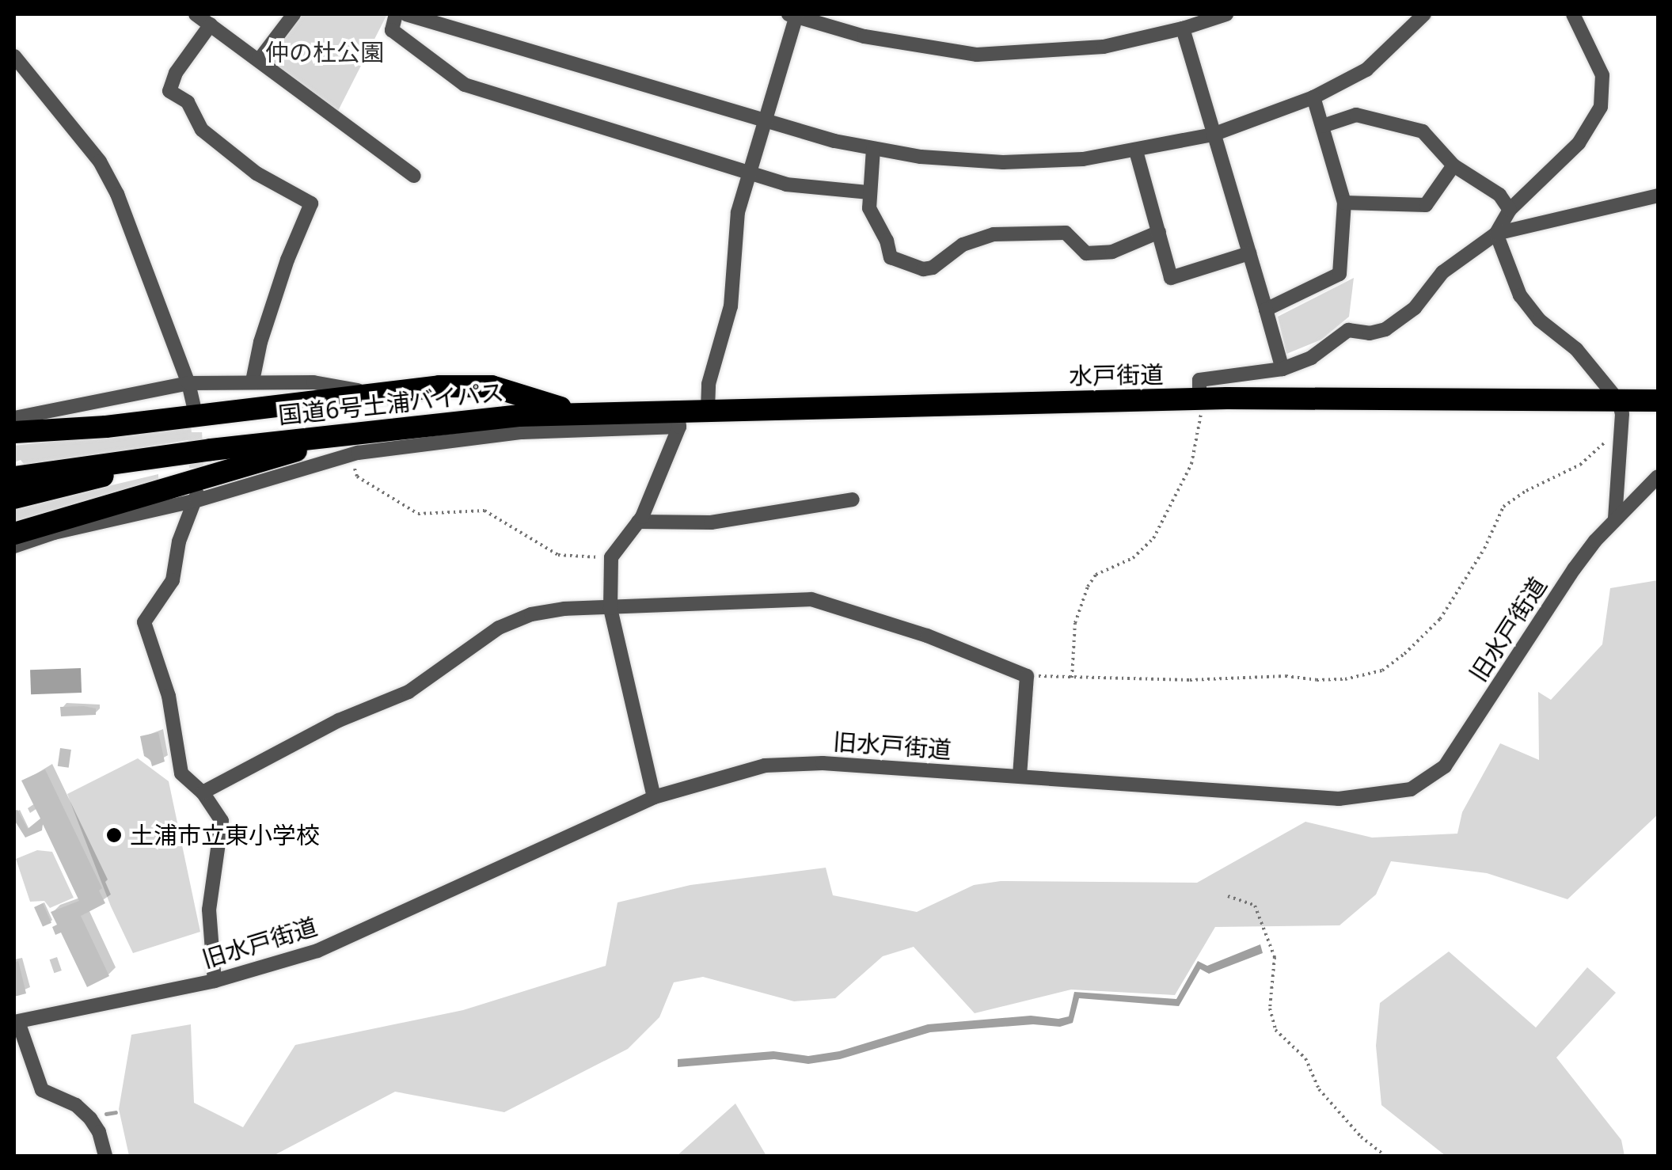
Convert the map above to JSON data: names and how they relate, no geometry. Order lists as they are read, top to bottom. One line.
{"streets":{"highway":["水戸街道","国道6号土浦バイパス"],"street":["旧水戸街道"]},"crossings":[["水戸街道","国道6号土浦バイパス"]],"parks":["仲の杜公園"],"places":["土浦市立東小学校"]}
